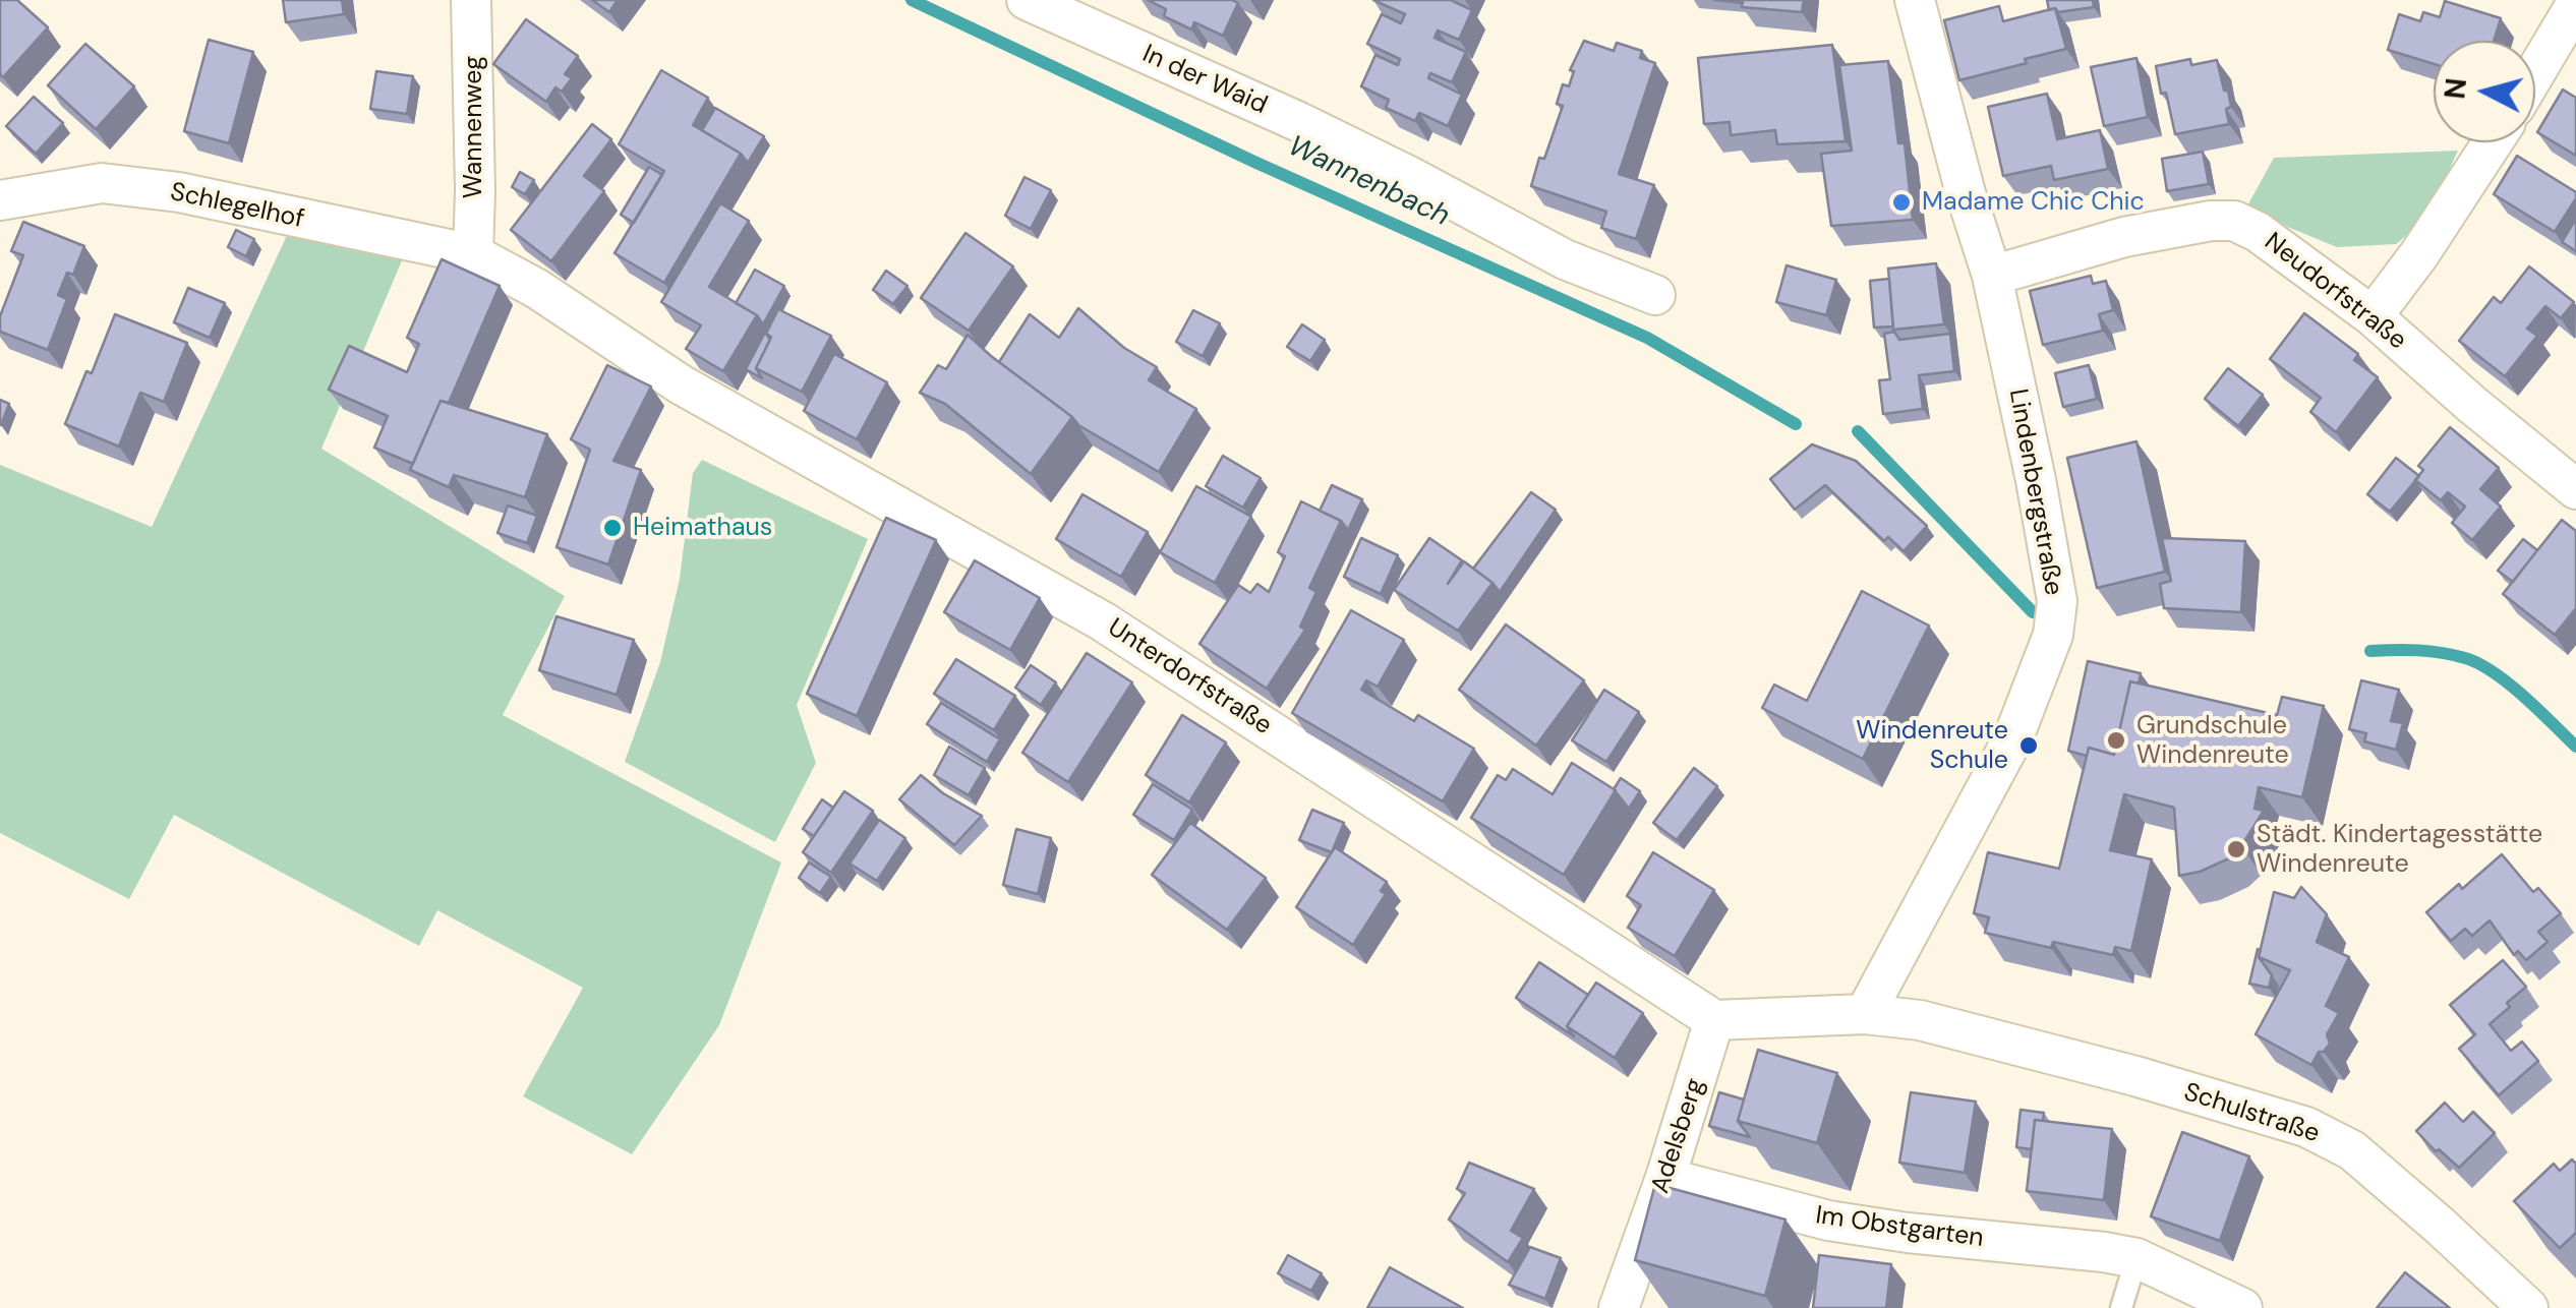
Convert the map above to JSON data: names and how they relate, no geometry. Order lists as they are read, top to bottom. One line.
{"streets":{"street":["In der Waid","Wannenweg","Schlegelhof","Neudorfstraße","Lindenbergstraße","Unterdorfstraße","Schulstraße","Adelsberg","Im Obstgarten"]},"crossings":[["Wannenweg","Schlegelhof"],["Wannenweg","Unterdorfstraße"],["Schlegelhof","Unterdorfstraße"],["Neudorfstraße","Lindenbergstraße"],["Lindenbergstraße","Schulstraße"],["Unterdorfstraße","Adelsberg"],["Adelsberg","Im Obstgarten"]],"water":["Wannenbach"],"places":["Madame Chic Chic","Heimathaus","Grundschule Windenreute","Windenreute Schule","Städt. Kindertagesstätte Windenreute"],"north":"left"}
